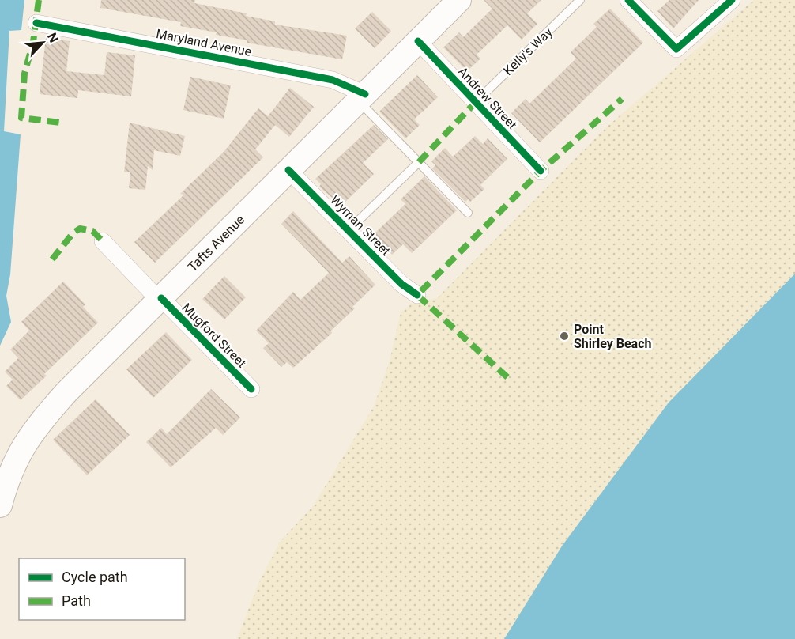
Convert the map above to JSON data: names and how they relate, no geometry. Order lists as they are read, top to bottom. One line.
{"streets":{"main road":["Tafts Avenue"],"street":["Maryland Avenue","Andrew Street","Wyman Street","Mugford Street"],"lane":["Kelly's Way"]},"crossings":[["Maryland Avenue","Tafts Avenue"],["Kelly's Way","Andrew Street"],["Andrew Street","Tafts Avenue"],["Wyman Street","Tafts Avenue"],["Tafts Avenue","Mugford Street"]],"places":["Point Shirley Beach"],"legend":["Cycle path","Path"],"north":"top right"}
